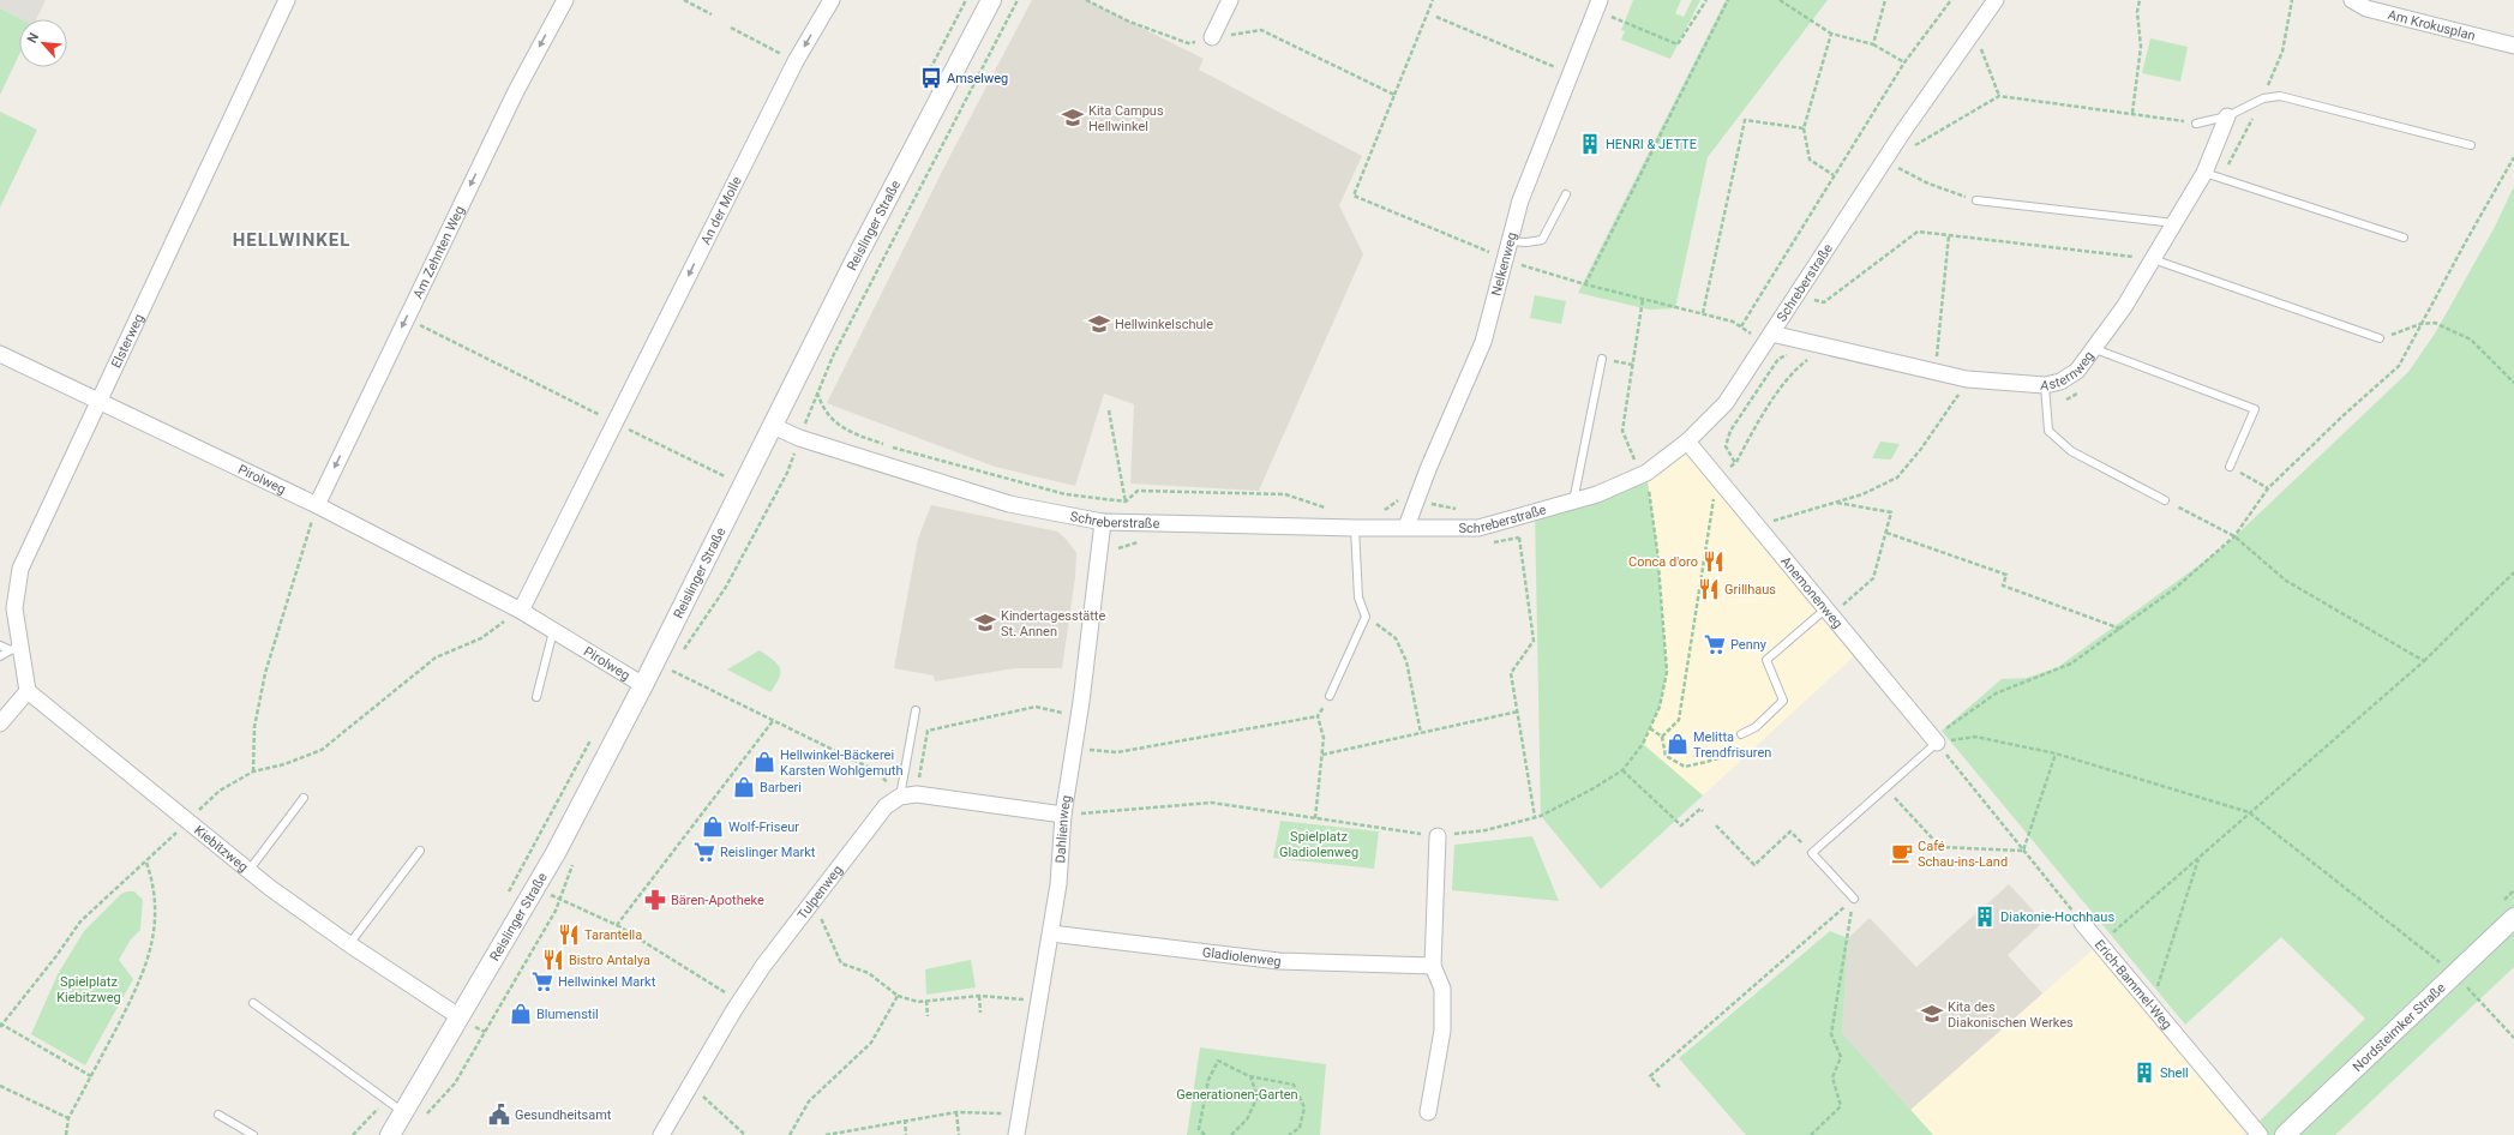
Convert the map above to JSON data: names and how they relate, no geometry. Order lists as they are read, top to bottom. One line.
{"streets":{"street":["Am Krokusplan","An der Molle","Reislinger Straße","Am Zehnten Weg","Nelkenweg","Schreberstraße","Elsterweg","Asternweg","Pirolweg","Anemonenweg","Dahlienweg","Kiebitzweg","Tulpenweg","Gladiolenweg","Erich-Bammel-Weg","Nordsteimker Straße"]},"crossings":[["Reislinger Straße","Schreberstraße"],["Reislinger Straße","Pirolweg"],["Reislinger Straße","Kiebitzweg"],["Am Zehnten Weg","Pirolweg"],["Nelkenweg","Schreberstraße"],["Schreberstraße","Asternweg"],["Schreberstraße","Anemonenweg"],["Schreberstraße","Dahlienweg"],["Elsterweg","Pirolweg"],["Elsterweg","Kiebitzweg"],["Dahlienweg","Gladiolenweg"]],"one_way":["An der Molle","Am Zehnten Weg"],"districts":["HELLWINKEL"],"parks":["Spielplatz Gladiolenweg","Spielplatz Kiebitzweg","Generationen-Garten"],"places":{"bus stop":["Amselweg"],"school or university":["Kita Campus Hellwinkel","Hellwinkelschule","Kindertagesstätte St. Annen","Kita des Diakonischen Werkes"],"building":["HENRI & JETTE","Diakonie-Hochhaus","Shell"],"restaurant":["Conca d'oro","Grillhaus","Tarantella","Bistro Antalya"],"supermarket":["Penny","Reislinger Markt","Hellwinkel Markt"],"shop":["Melitta Trendfrisuren","Hellwinkel-Bäckerei Karsten Wohlgemuth","Barberi","Wolf-Friseur","Blumenstil"],"cafe":["Café Schau-ins-Land"],"pharmacy":["Bären-Apotheke"],"public building":["Gesundheitsamt"]},"north":"top left"}
